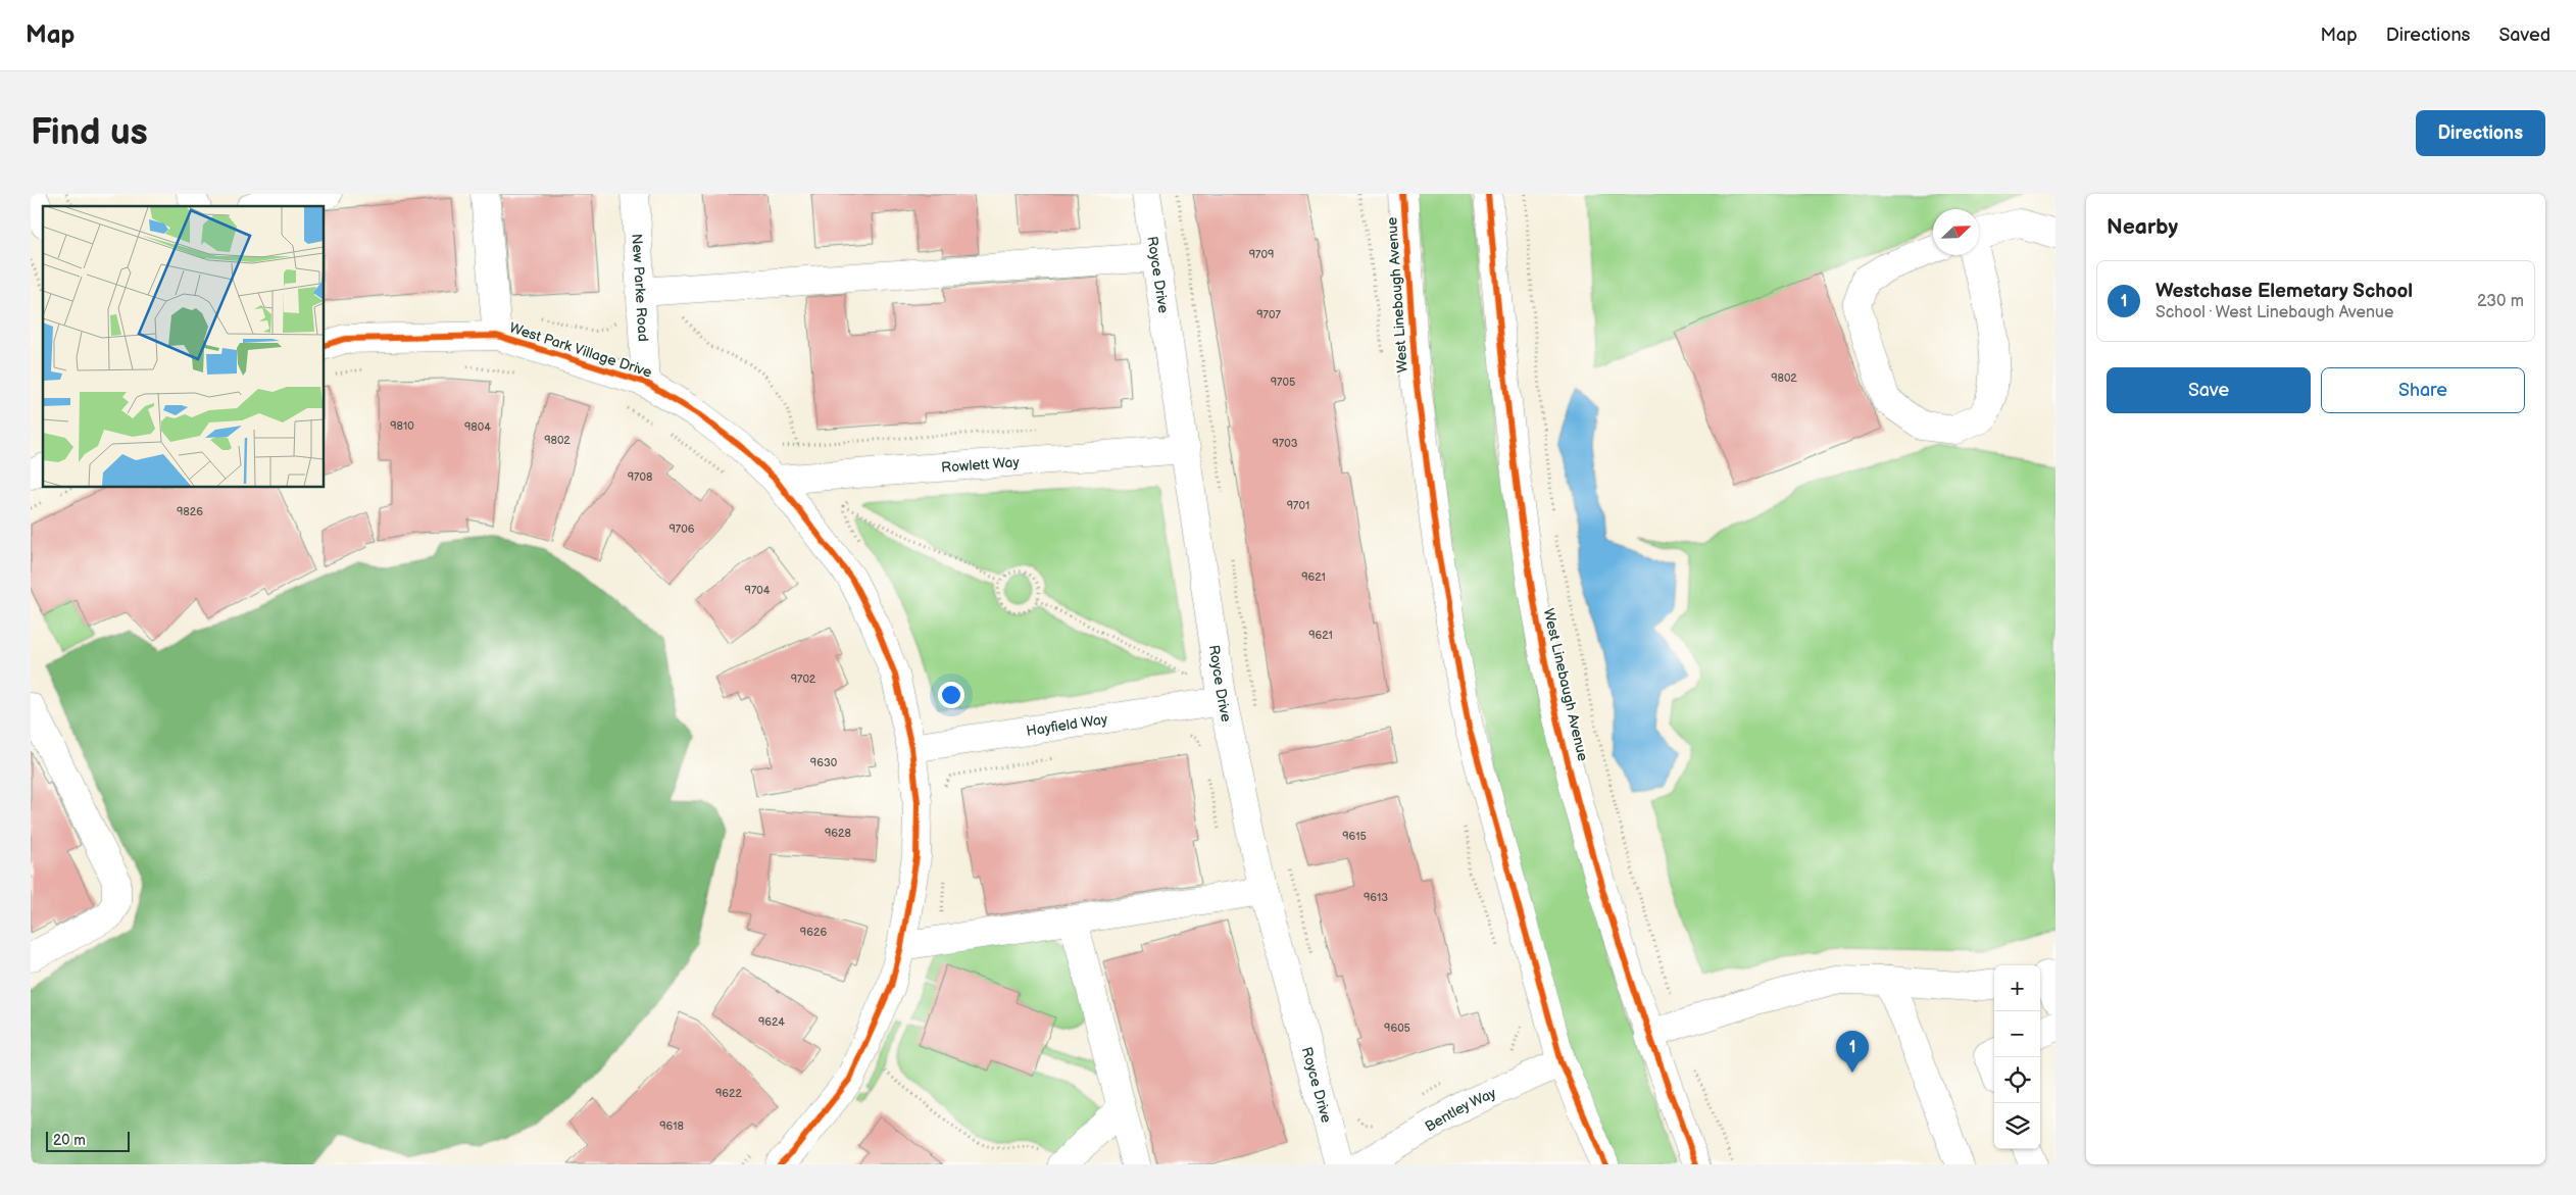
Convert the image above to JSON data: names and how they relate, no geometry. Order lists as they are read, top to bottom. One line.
{"streets":{"street":["Royce Drive","New Parke Road","West Linebaugh Avenue","West Park Village Drive","Rowlett Way","Hayfield Way","Bentley Way"]},"crossings":[["Royce Drive","Rowlett Way"],["Royce Drive","Hayfield Way"],["New Parke Road","West Park Village Drive"],["West Linebaugh Avenue","Bentley Way"],["West Park Village Drive","Rowlett Way"],["West Park Village Drive","Hayfield Way"]],"house_numbers":["9709","9707","9802","9705","9810","9804","9802","9703","9708","9701","9826","9706","9621","9704","9621","9702","9630","9628","9615","9613","9626","9624","9605","9622","9618"],"scale_bar":"20 m","north":"top right","page":{"header":"Map","nav":["Map","Directions","Saved"],"buttons":["Directions",["Save","Share"]],"title":"Find us","heading":"Nearby","list":[{"mark":"1","name":"Westchase Elemetary School","note":"School · West Linebaugh Avenue","value":"230 m"}],"map_buttons":["+","−"],"pins":"1","scale":"20 m"}}
